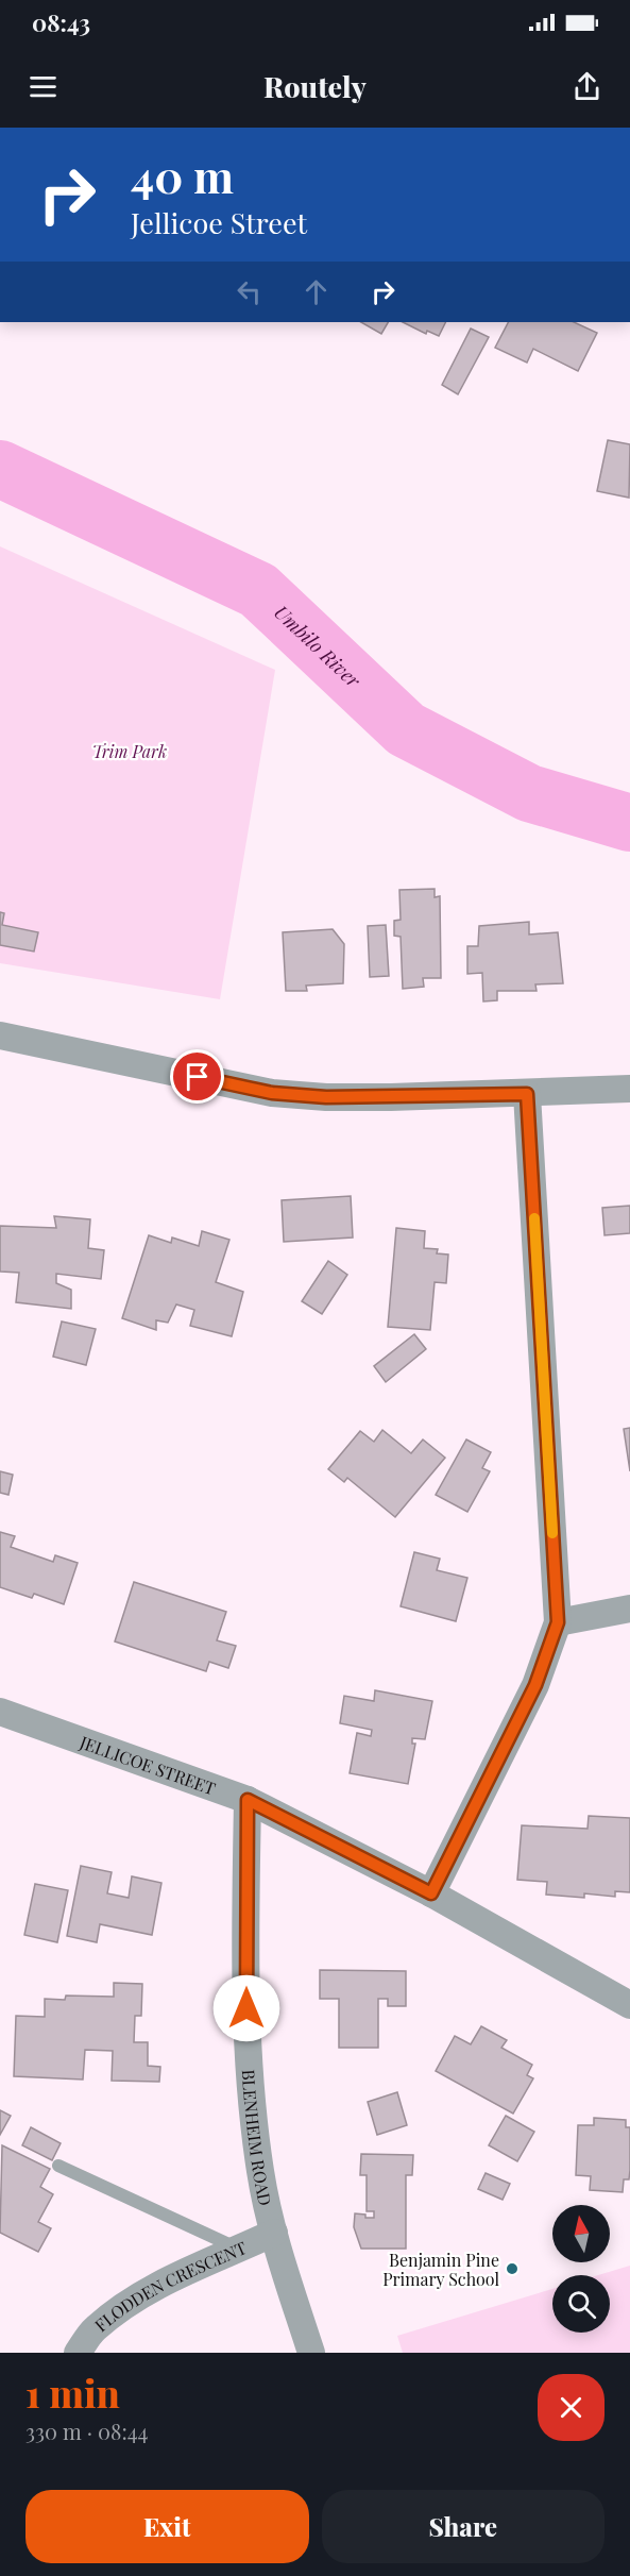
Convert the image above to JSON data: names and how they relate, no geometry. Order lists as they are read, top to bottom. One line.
{"streets":{"street":["JELLICOE STREET","BLENHEIM ROAD","FLODDEN CRESCENT"]},"crossings":[["JELLICOE STREET","BLENHEIM ROAD"],["BLENHEIM ROAD","FLODDEN CRESCENT"]],"water":["Umbilo River"],"parks":["Trim Park"],"places":["Benjamin Pine Primary School"],"north":"top","page":{"status":"08:43","header":"Routely","turn":["40 m","Jellicoe Street"],"heading":["1 min","330 m · 08:44"],"buttons":["Exit","Share"]}}
